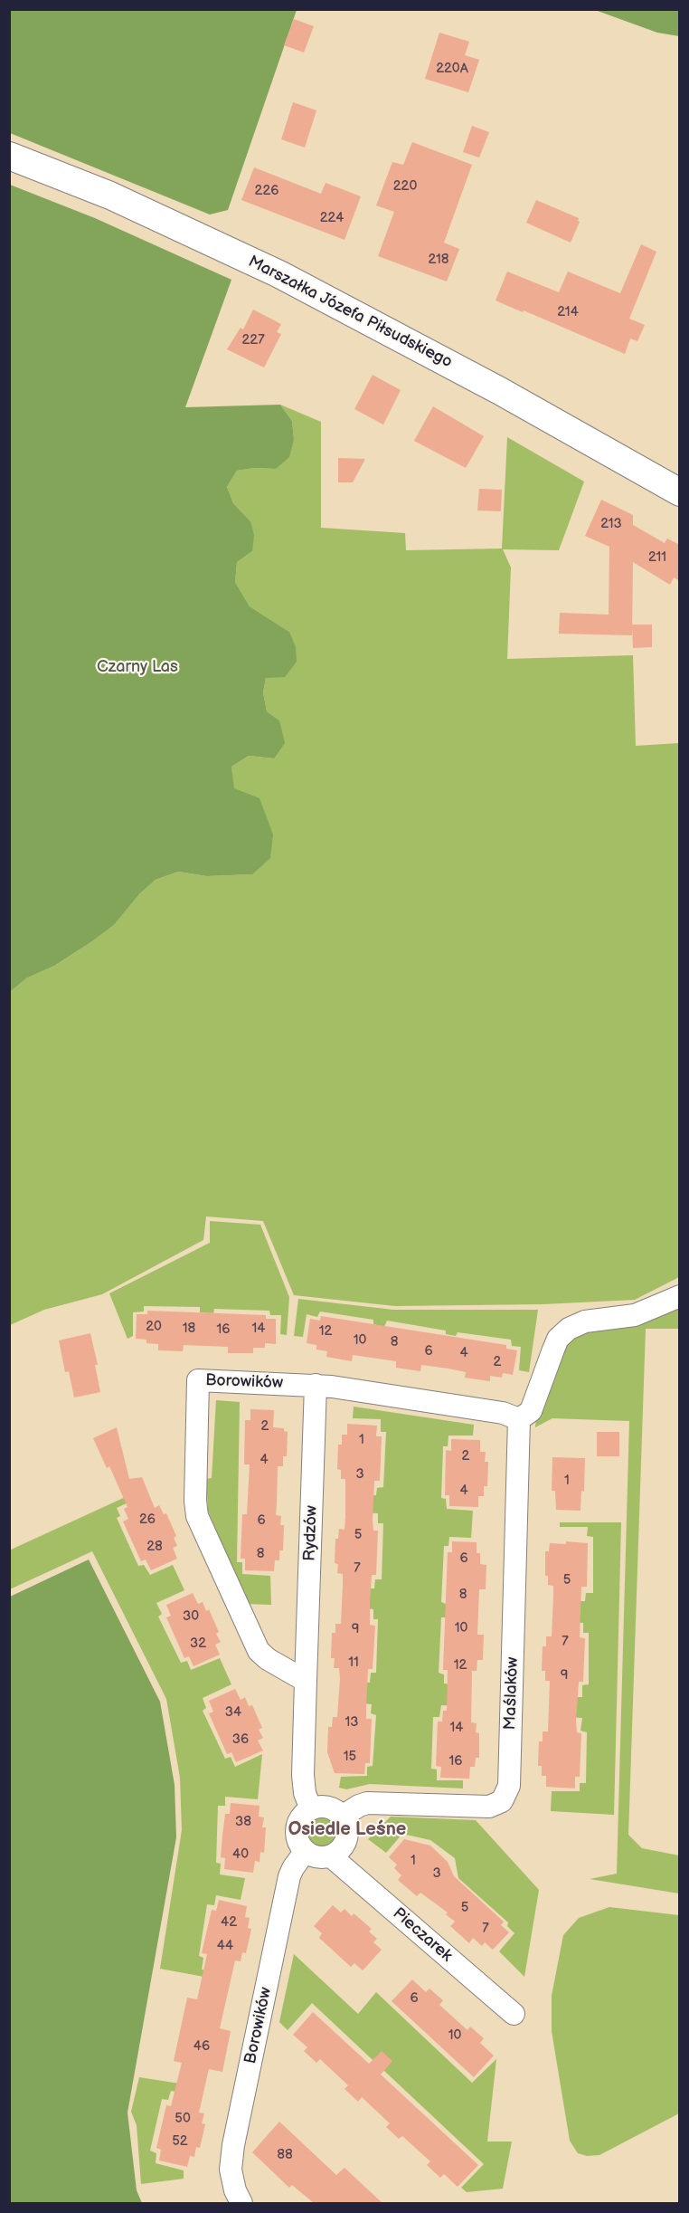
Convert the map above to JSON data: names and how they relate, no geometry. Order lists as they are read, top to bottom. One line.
{"streets":{"street":["Marszałka Józefa Piłsudskiego","Borowików","Rydzów","Maślaków","Pieczarek"]},"crossings":[["Borowików","Rydzów"],["Borowików","Maślaków"],["Borowików","Pieczarek"],["Maślaków","Pieczarek"]],"districts":["Osiedle Leśne"],"parks":["Czarny Las"],"house_numbers":["220A","220","226","224","218","214","227","213","211","20","18","14","16","12","10","8","6","4","2","2","1","2","4","3","1","4","26","6","5","28","8","6","7","5","8","30","10","9","7","32","11","12","9","34","13","14","36","15","16","38","40","1","3","5","42","7","44","6","10","46","50","52","88"]}
